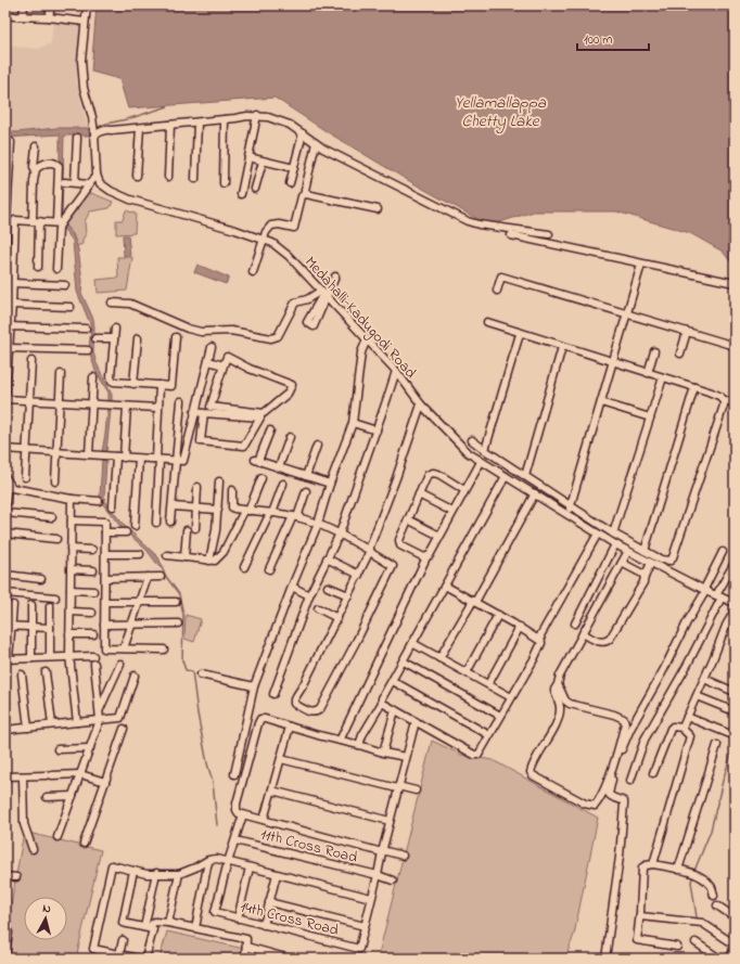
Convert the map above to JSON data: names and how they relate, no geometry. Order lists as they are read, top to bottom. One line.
{"streets":{"street":["Medahalli-Kadugodi Road","11th Cross Road","14th Cross Road"]},"water":["Yellamallappa Chetty Lake"],"scale_bar":"100 m","north":"top"}
